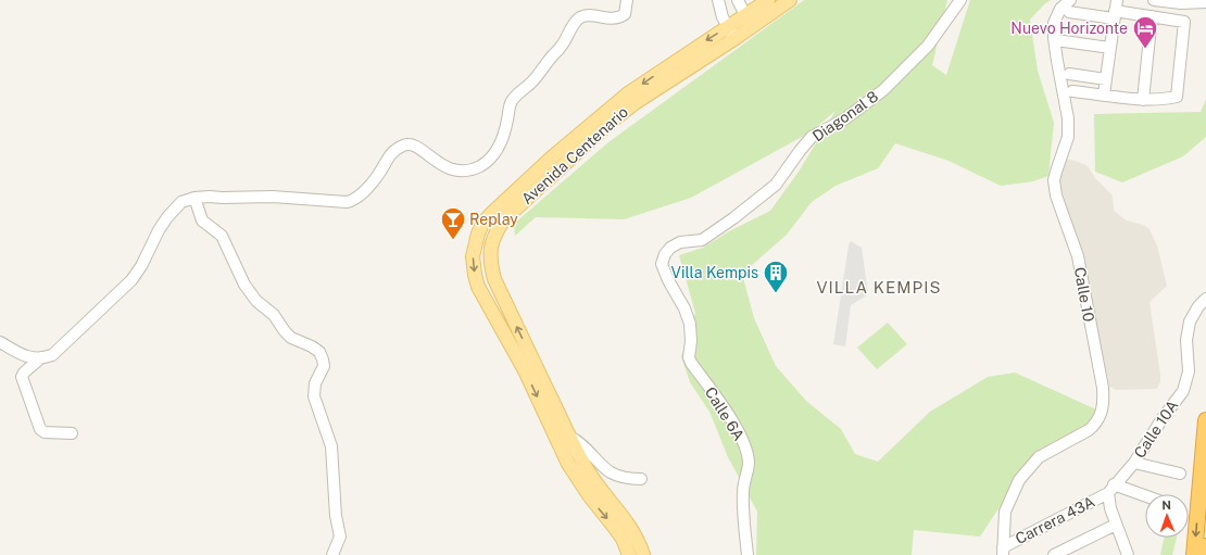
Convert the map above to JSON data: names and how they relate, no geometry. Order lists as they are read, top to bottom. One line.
{"streets":{"main road":["Avenida Centenario"],"street":["Diagonal 8","Calle 10","Calle 6A","Calle 10A","Carrera 43A"]},"crossings":[["Diagonal 8","Calle 6A"],["Calle 10","Carrera 43A"],["Calle 10A","Carrera 43A"]],"districts":["VILLA KEMPIS"],"places":{"hotel":["Nuevo Horizonte"],"bar":["Replay"],"building":["Villa Kempis"]},"north":"top"}
